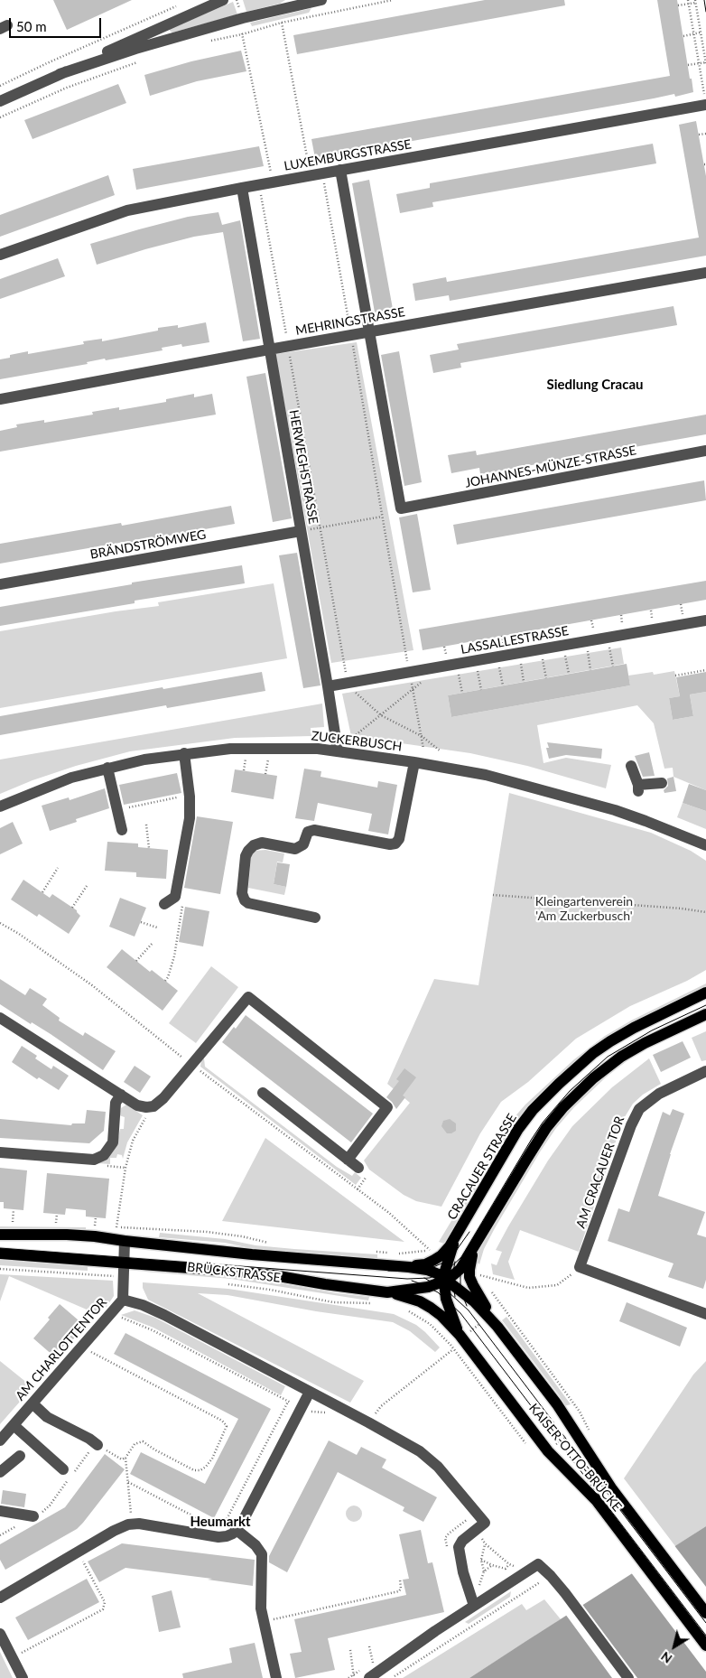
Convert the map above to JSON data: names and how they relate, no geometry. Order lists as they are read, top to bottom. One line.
{"streets":{"main road":["CRACAUER STRASSE","BRÜCKSTRASSE","KAISER-OTTO-BRÜCKE"],"street":["LUXEMBURGSTRASSE","MEHRINGSTRASSE","HERWEGHSTRASSE","JOHANNES-MÜNZE-STRASSE","BRÄNDSTRÖMWEG","LASSALLESTRASSE","ZUCKERBUSCH","AM CRACAUER TOR","AM CHARLOTTENTOR"]},"crossings":[["LUXEMBURGSTRASSE","HERWEGHSTRASSE"],["MEHRINGSTRASSE","HERWEGHSTRASSE"],["MEHRINGSTRASSE","JOHANNES-MÜNZE-STRASSE"],["HERWEGHSTRASSE","BRÄNDSTRÖMWEG"],["HERWEGHSTRASSE","LASSALLESTRASSE"],["HERWEGHSTRASSE","ZUCKERBUSCH"],["CRACAUER STRASSE","BRÜCKSTRASSE"],["CRACAUER STRASSE","KAISER-OTTO-BRÜCKE"],["BRÜCKSTRASSE","AM CHARLOTTENTOR"],["BRÜCKSTRASSE","KAISER-OTTO-BRÜCKE"]],"districts":["Siedlung Cracau","Heumarkt"],"parks":["Kleingartenverein 'Am Zuckerbusch'"],"scale_bar":"50 m","north":"bottom left"}
